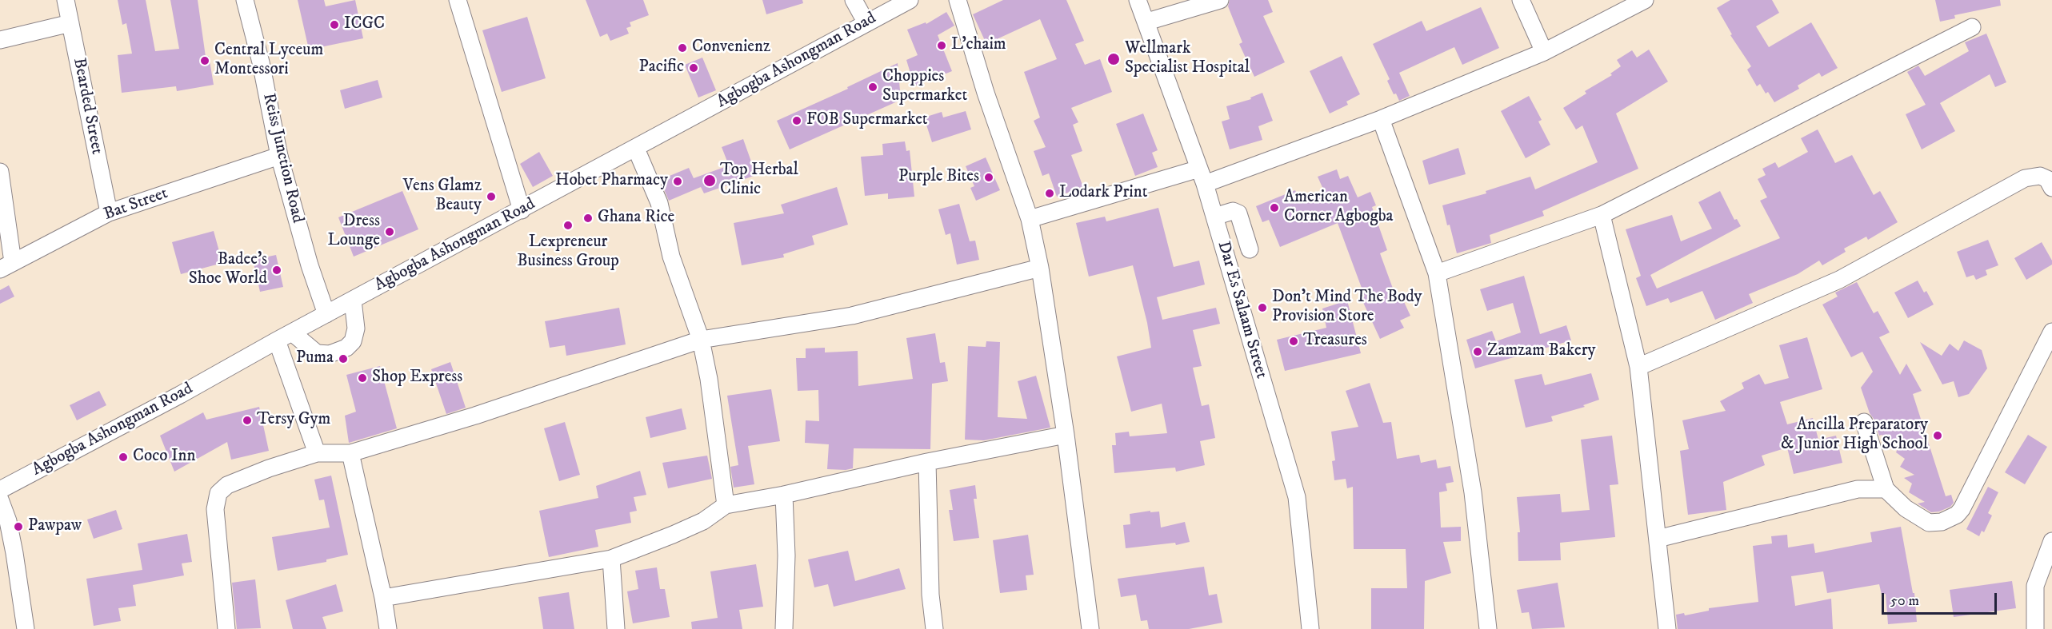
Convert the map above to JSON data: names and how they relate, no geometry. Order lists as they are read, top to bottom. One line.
{"streets":{"street":["Agbogba Ashongman Road","Bearded Street","Reiss Junction Road","Bat Street","Dar Es Salaam Street"]},"crossings":[["Agbogba Ashongman Road","Reiss Junction Road"],["Bearded Street","Bat Street"],["Reiss Junction Road","Bat Street"]],"places":["ICGC","L’chaim","Convenienz","Wellmark Specialist Hospital","Central Lyceum Montessori","Pacific","Choppies Supermarket","FOB Supermarket","Purple Bites","Top Herbal Clinic","Hobet Pharmacy","Lodark Print","Vens Glamz Beauty","American Corner Agbogba","Ghana Rice","Lexpreneur Business Group","Dress Lounge","Badee's Shoe World","Don't Mind The Body Provision Store","Treasures","Zamzam Bakery","Puma","Shop Express","Tersy Gym","Ancilla Preparatory & Junior High School","Coco Inn","Pawpaw"],"scale_bar":"50 m"}
